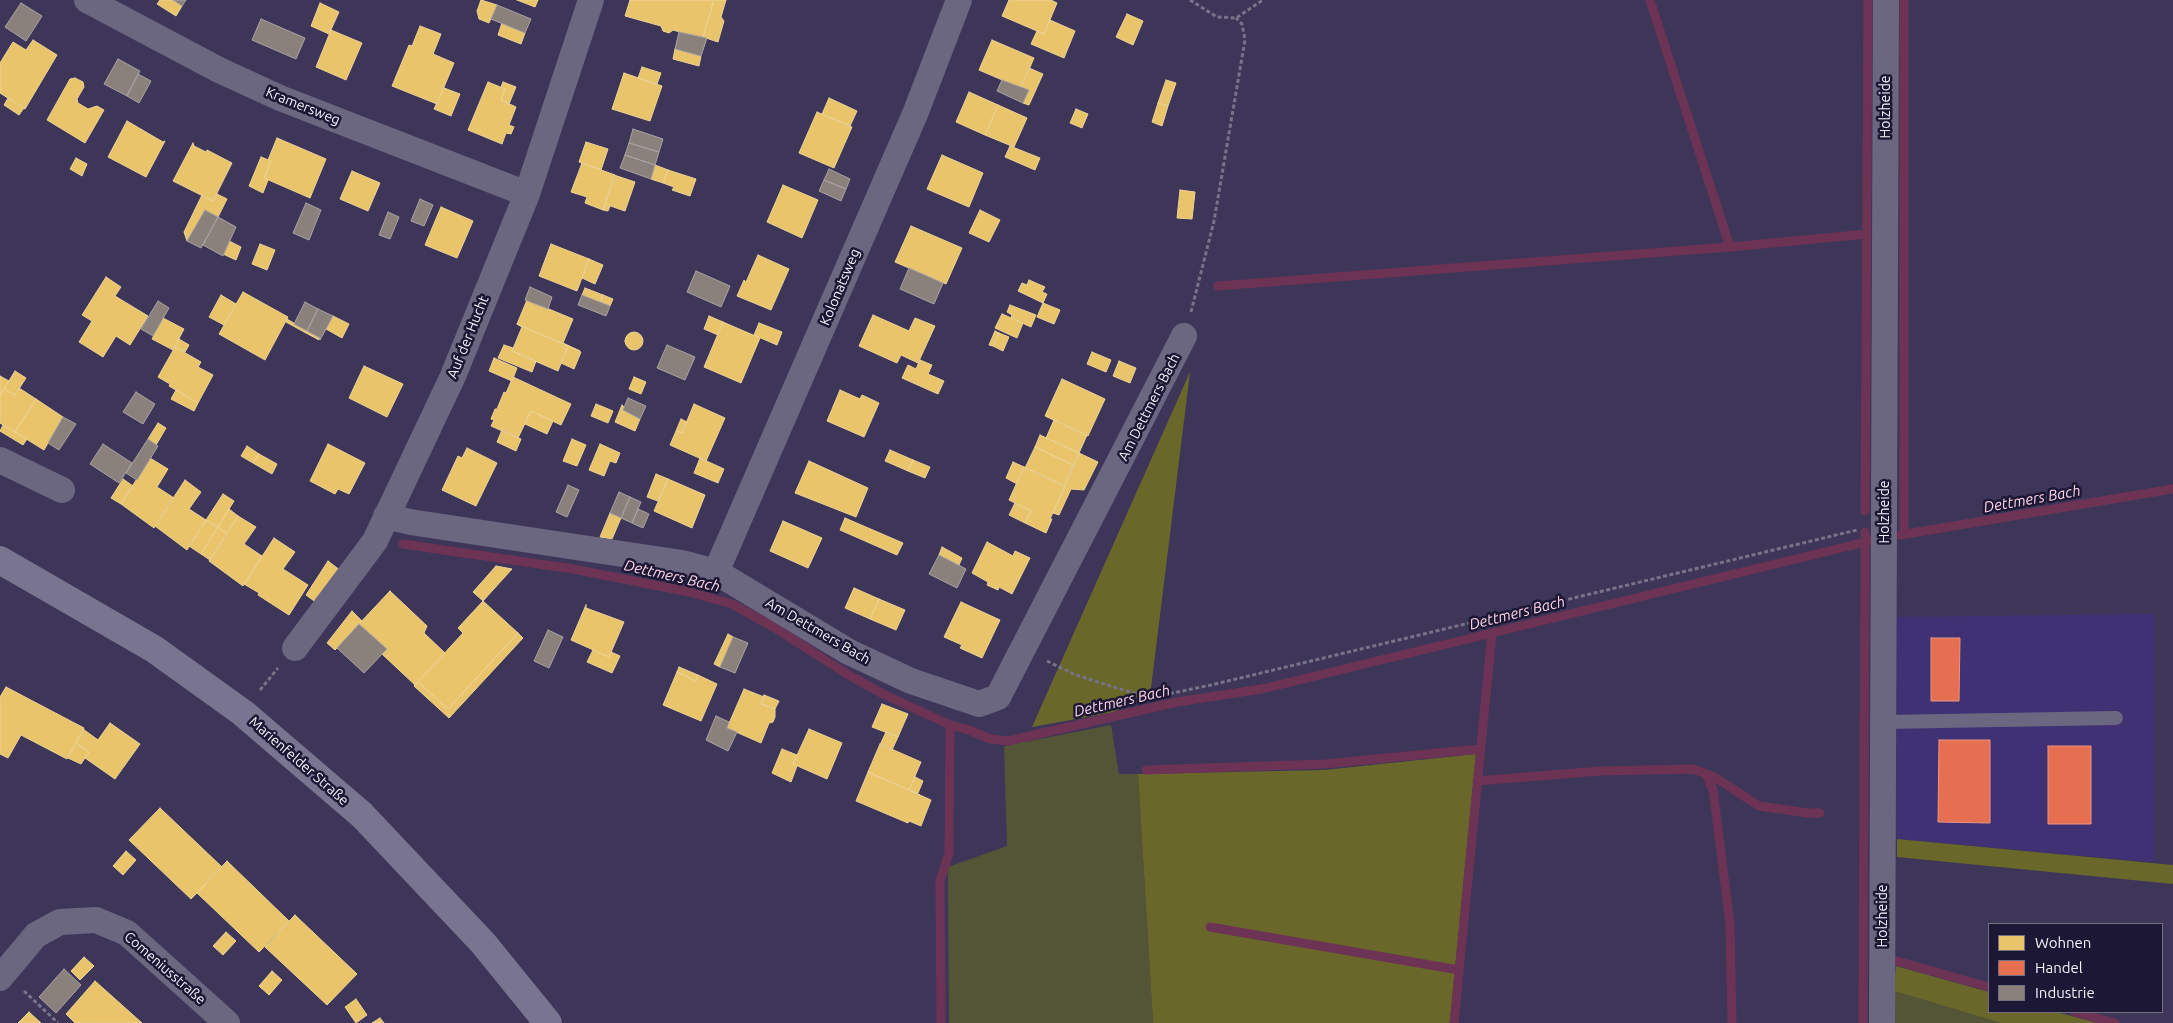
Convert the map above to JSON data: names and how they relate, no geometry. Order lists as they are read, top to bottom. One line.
{"streets":{"main road":["Marienfelder Straße"],"street":["Kramersweg","Holzheide","Kolonatsweg","Auf der Hucht","Am Dettmers Bach","Comeniusstraße"]},"crossings":[["Kramersweg","Auf der Hucht"],["Kolonatsweg","Am Dettmers Bach"],["Auf der Hucht","Am Dettmers Bach"]],"water":["Dettmers Bach"],"legend":["Wohnen","Handel","Industrie"]}
